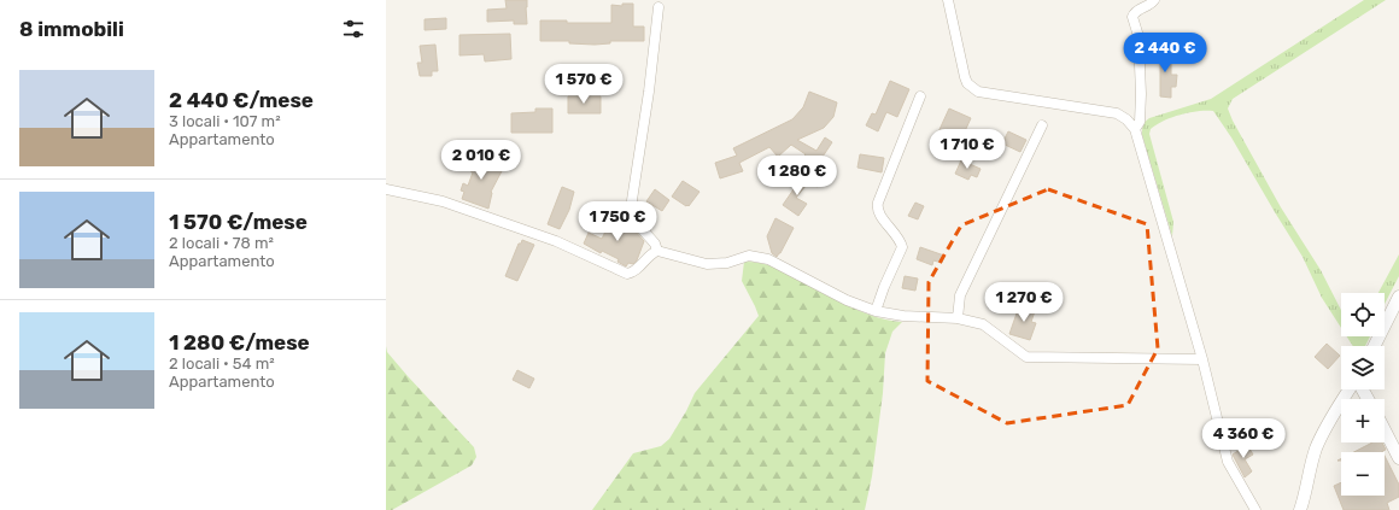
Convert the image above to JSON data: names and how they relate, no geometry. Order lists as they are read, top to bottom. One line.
{"page":{"heading":"8 immobili","price":["2 440 €","1 570 €","1 710 €","2 010 €","1 280 €","1 750 €","1 270 €","4 360 €"],"list":[{"name":"2 440 €/mese","note":"3 locali · 107 m² · Appartamento"},{"name":"1 570 €/mese","note":"2 locali · 78 m² · Appartamento"},{"name":"1 280 €/mese","note":"2 locali · 54 m² · Appartamento"}],"map_buttons":["+","−"]}}
